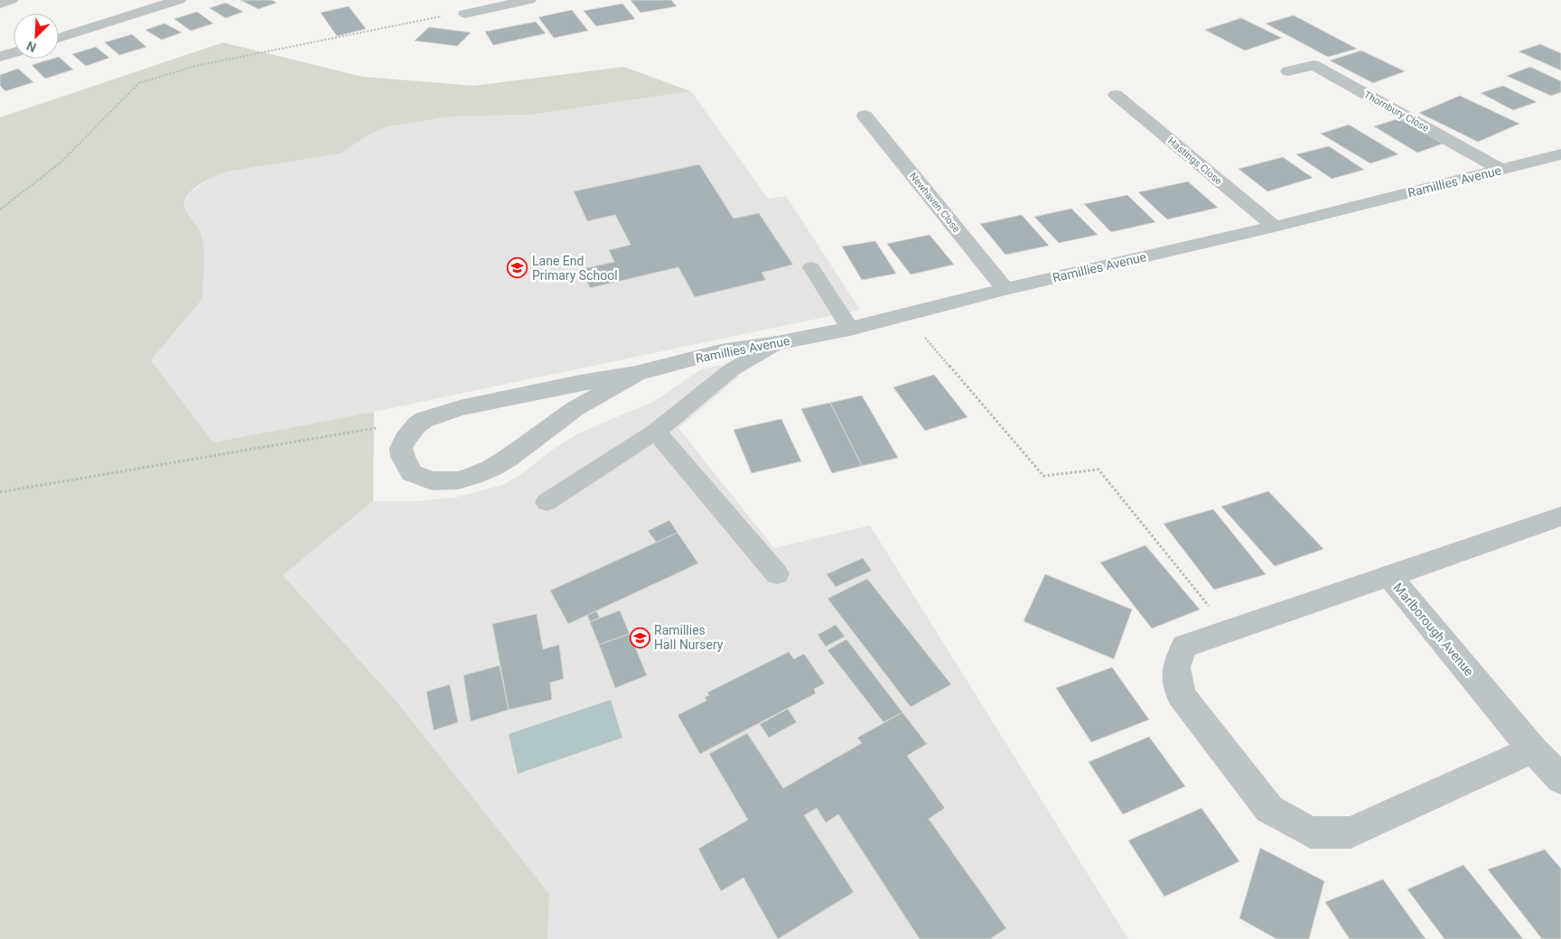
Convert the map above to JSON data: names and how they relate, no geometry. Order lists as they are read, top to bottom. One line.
{"streets":{"street":["Thornbury Close","Hastings Close","Ramillies Avenue","Newhaven Close","Marlborough Avenue"]},"crossings":[["Thornbury Close","Ramillies Avenue"],["Hastings Close","Ramillies Avenue"],["Ramillies Avenue","Newhaven Close"]],"places":{"school or university":["Lane End Primary School","Ramillies Hall Nursery"]},"north":"bottom left"}
